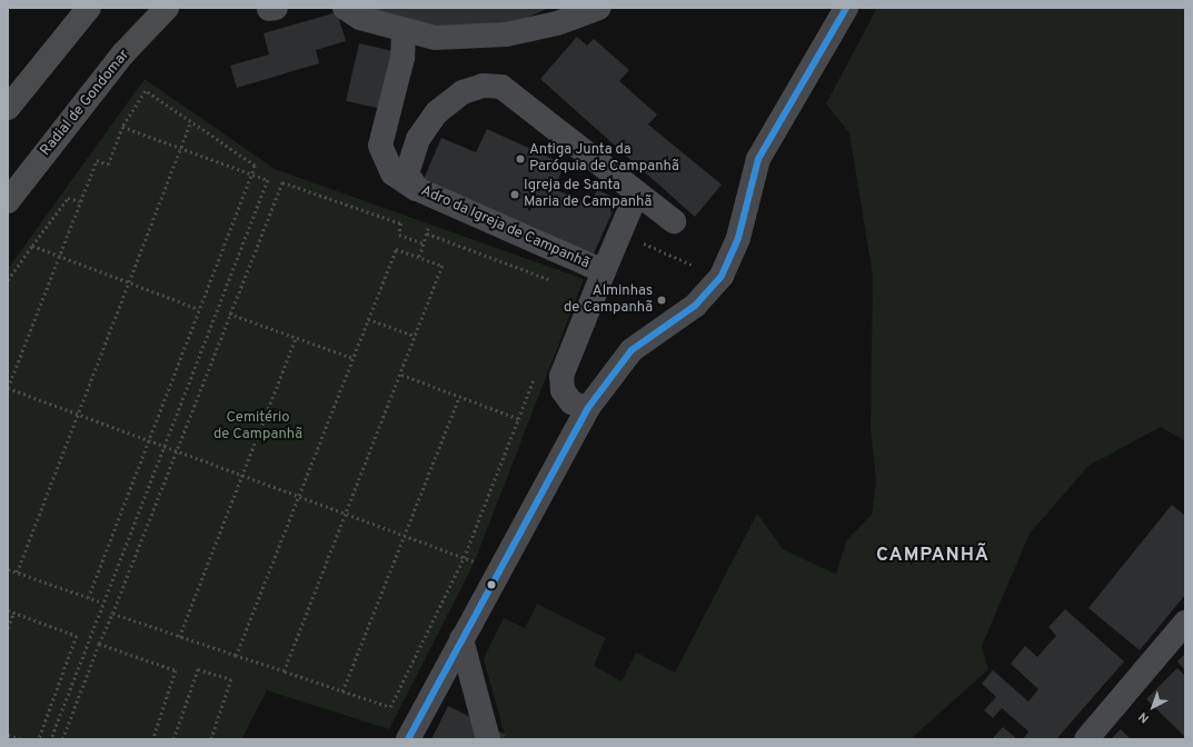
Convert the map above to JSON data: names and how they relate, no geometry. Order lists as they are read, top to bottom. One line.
{"streets":{"highway":["Radial de Gondomar"],"street":["Adro da Igreja de Campanhã"]},"districts":["CAMPANHÃ"],"parks":["Cemitério de Campanhã"],"places":["Antiga Junta da Paróquia de Campanhã","Igreja de Santa Maria de Campanhã","Alminhas de Campanhã"],"north":"bottom left"}
